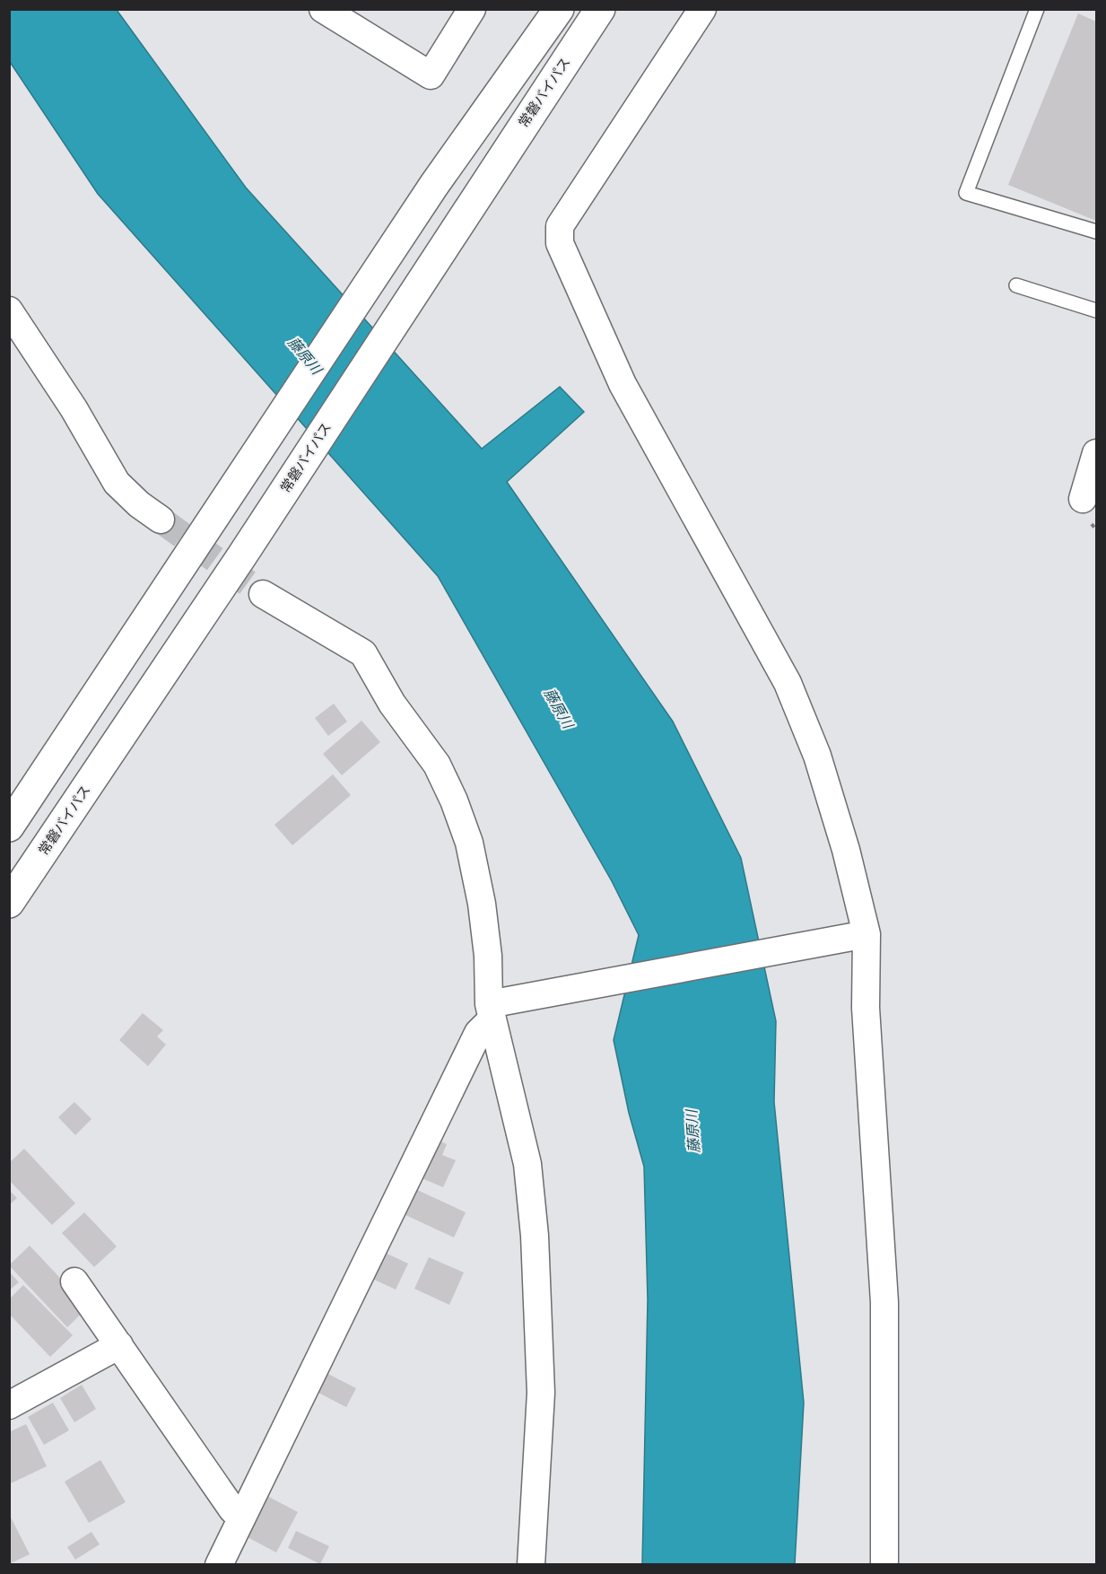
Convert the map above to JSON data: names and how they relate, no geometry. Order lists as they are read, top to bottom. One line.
{"streets":{"highway":["常磐バイパス"]},"water":["藤原川"]}
